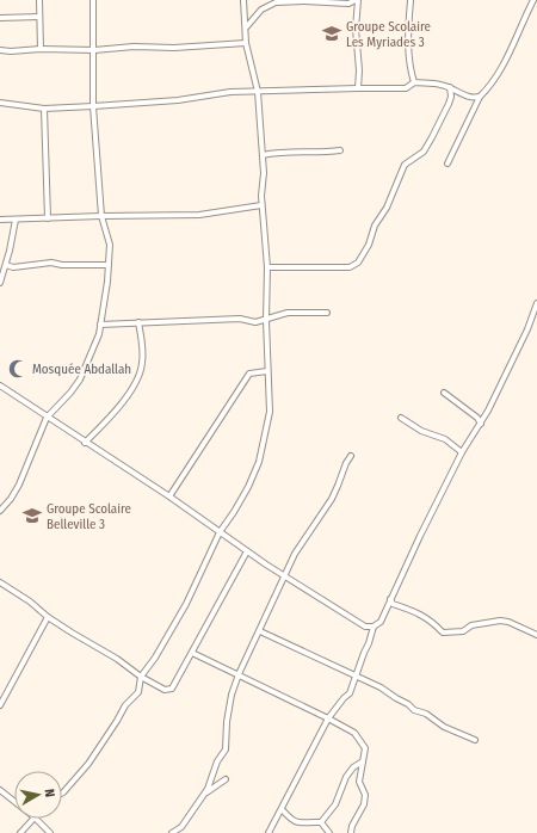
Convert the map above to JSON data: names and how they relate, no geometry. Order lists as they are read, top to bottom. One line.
{"places":{"school or university":["Groupe Scolaire Les Myriades 3","Groupe Scolaire Belleville 3"],"mosque":["Mosquée Abdallah"]},"north":"right"}
